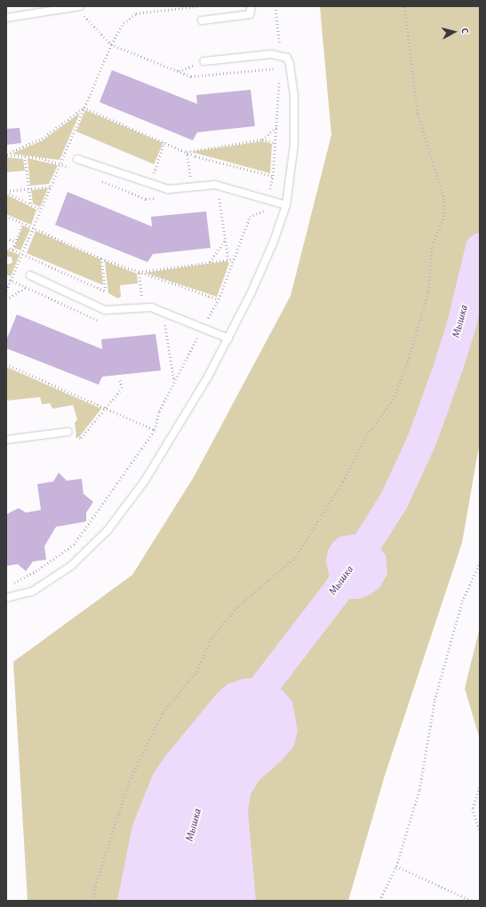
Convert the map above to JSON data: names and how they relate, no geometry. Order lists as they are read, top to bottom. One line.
{"water":["Мышка"],"north":"right"}
